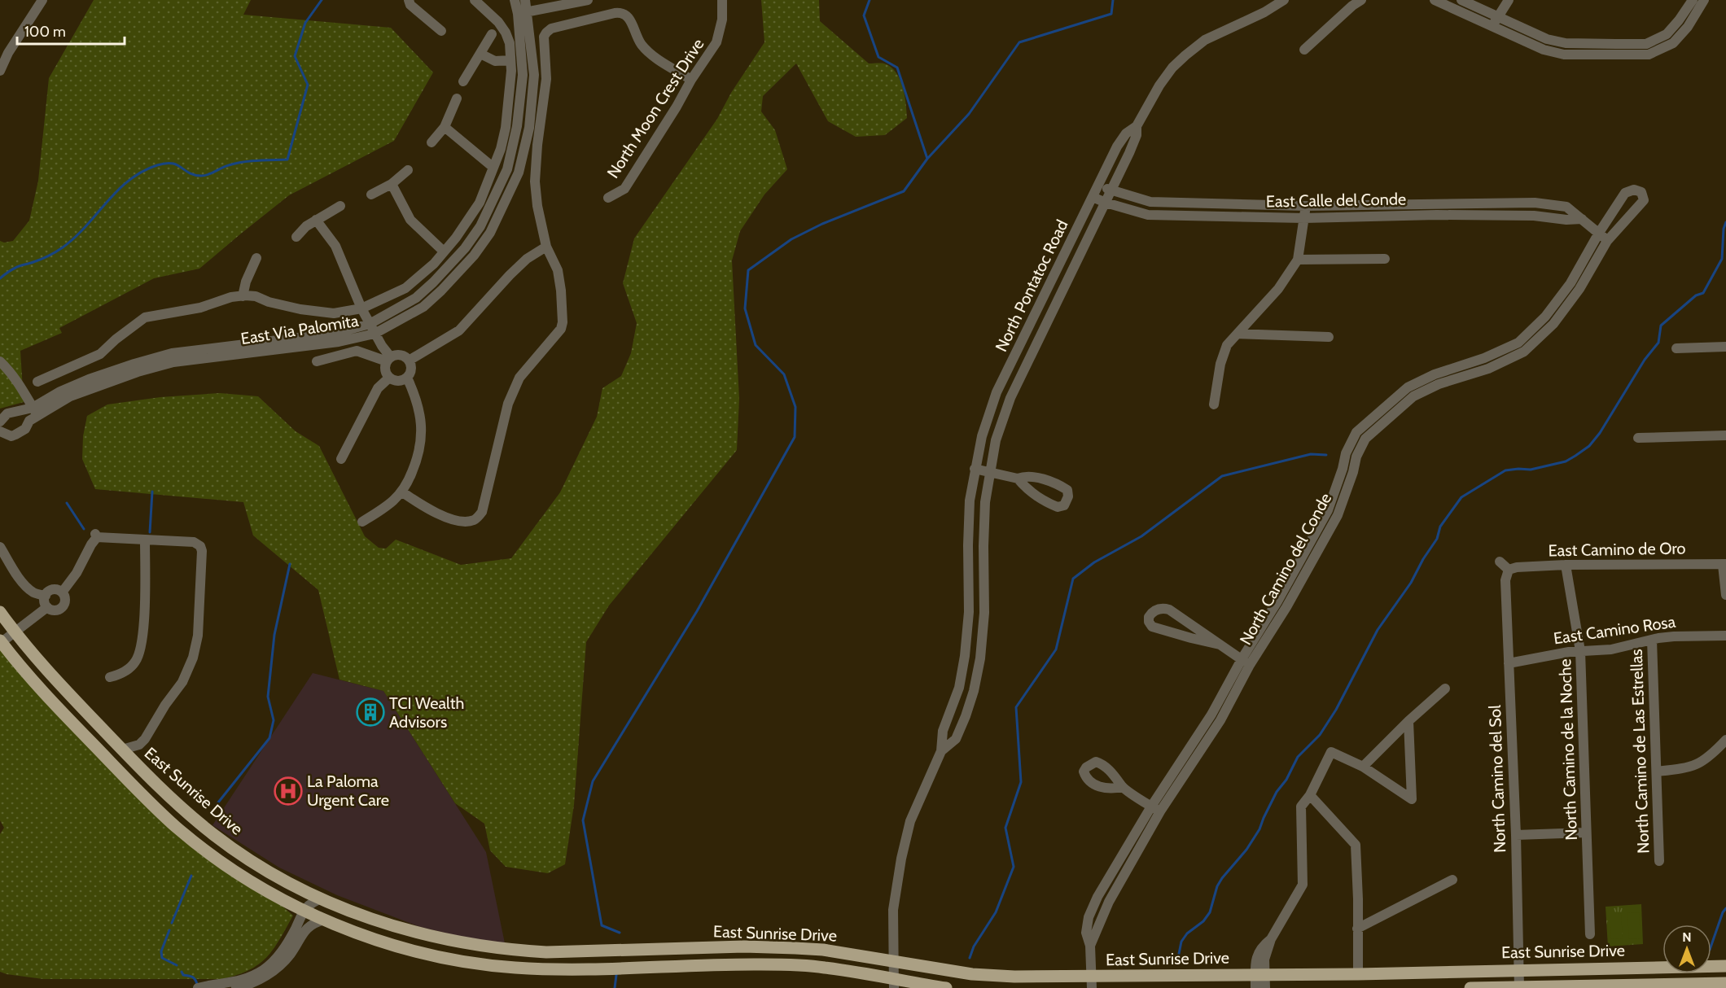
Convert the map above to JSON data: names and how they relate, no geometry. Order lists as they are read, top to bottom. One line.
{"streets":{"main road":["East Sunrise Drive"],"street":["North Moon Crest Drive","East Calle del Conde","North Pontatoc Road","East Via Palomita","East Camino de Oro","North Camino del Conde","East Camino Rosa","North Camino de la Noche","North Camino de Las Estrellas","North Camino del Sol"]},"crossings":[["East Calle del Conde","North Pontatoc Road"],["East Calle del Conde","North Camino del Conde"],["North Pontatoc Road","East Sunrise Drive"],["East Camino de Oro","North Camino de la Noche"],["East Camino de Oro","North Camino del Sol"],["North Camino del Conde","East Sunrise Drive"],["East Camino Rosa","North Camino de la Noche"],["East Camino Rosa","North Camino de Las Estrellas"],["East Camino Rosa","North Camino del Sol"],["North Camino del Sol","East Sunrise Drive"]],"places":{"building":["TCI Wealth Advisors"],"hospital":["La Paloma Urgent Care"]},"scale_bar":"100 m","north":"top"}
